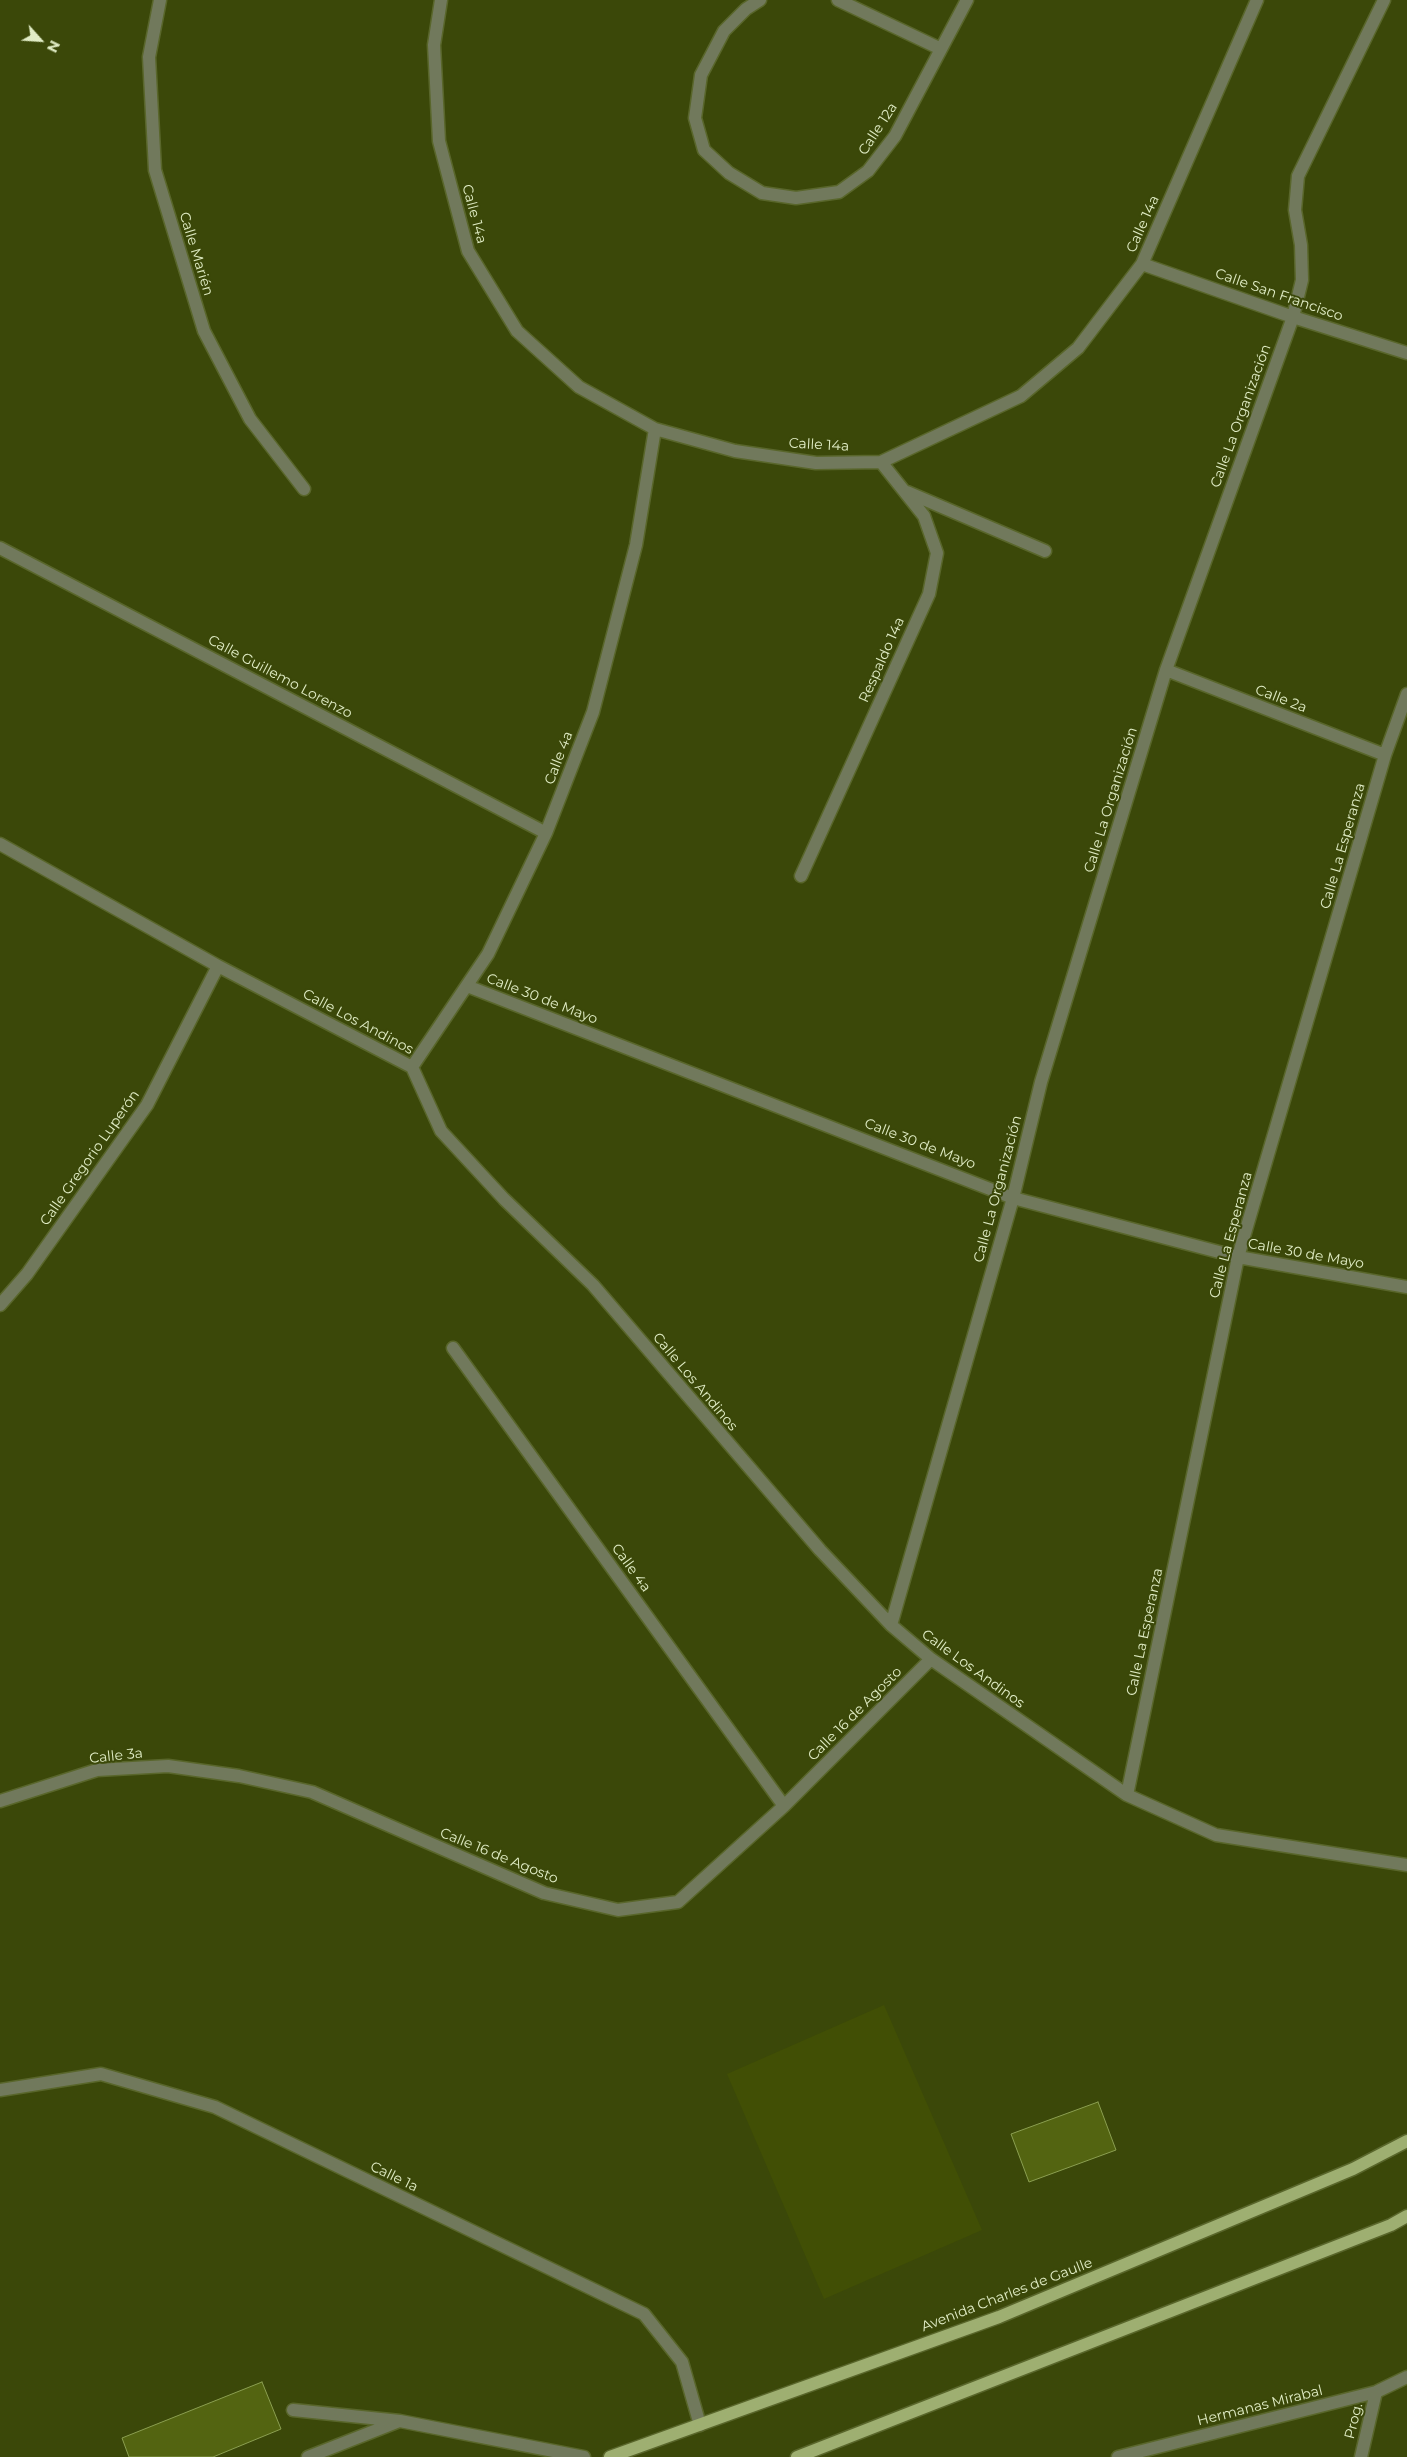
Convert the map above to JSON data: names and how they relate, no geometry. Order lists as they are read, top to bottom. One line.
{"streets":{"main road":["Avenida Charles de Gaulle"],"street":["Calle 12a","Calle 14a","Calle Marién","Calle San Francisco","Calle La Organización","Respaldo 14a","Calle Guillemo Lorenzo","Calle 2a","Calle 4a","Calle La Esperanza","Calle 30 de Mayo","Calle Los Andinos","Calle Gregorio Luperón","Calle 16 de Agosto","Calle 3a","Calle 1a","Hermanas Mirabal","Prog."]},"crossings":[["Calle 14a","Calle San Francisco"],["Calle 14a","Respaldo 14a"],["Calle 14a","Calle 4a"],["Calle San Francisco","Calle La Organización"],["Calle La Organización","Calle 2a"],["Calle La Organización","Calle 30 de Mayo"],["Calle La Organización","Calle Los Andinos"],["Calle Guillemo Lorenzo","Calle 4a"],["Calle 2a","Calle La Esperanza"],["Calle 4a","Calle 30 de Mayo"],["Calle 4a","Calle Los Andinos"],["Calle 4a","Calle 16 de Agosto"],["Calle La Esperanza","Calle 30 de Mayo"],["Calle La Esperanza","Calle Los Andinos"],["Calle Los Andinos","Calle Gregorio Luperón"],["Calle Los Andinos","Calle 16 de Agosto"],["Calle 16 de Agosto","Calle 3a"],["Calle 1a","Avenida Charles de Gaulle"],["Hermanas Mirabal","Prog."]],"north":"bottom right"}
